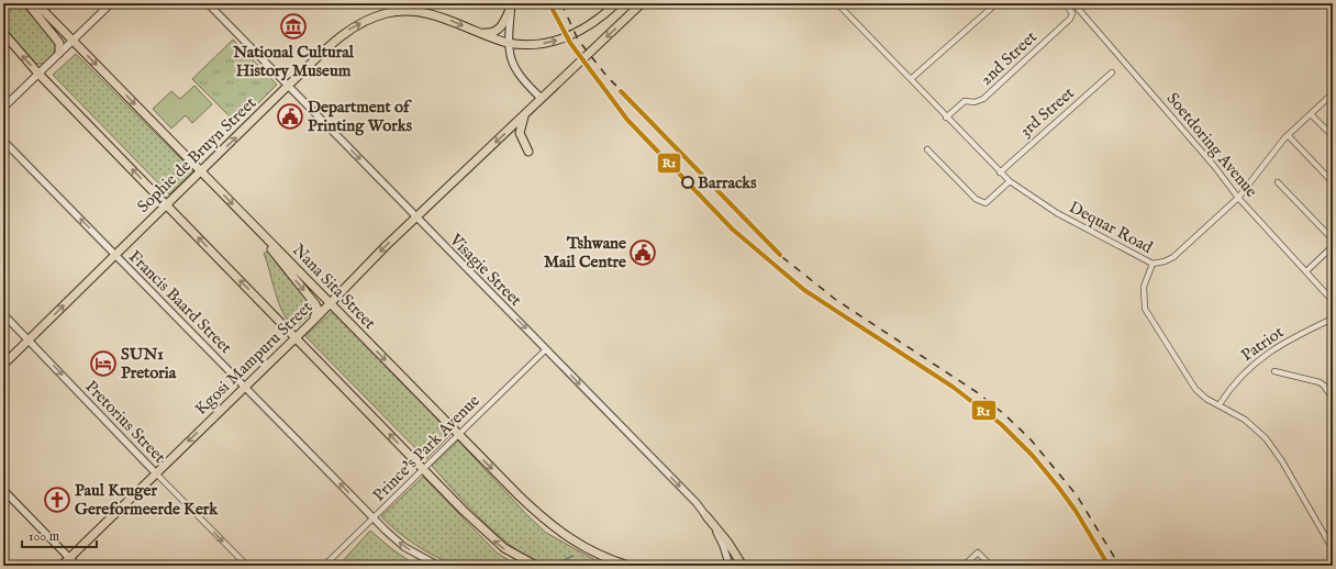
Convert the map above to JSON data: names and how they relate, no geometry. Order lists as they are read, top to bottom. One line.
{"streets":{"main road":["Sophie de Bruyn Street","Nana Sita Street","Kgosi Mampuru Street"],"street":["2nd Street","3rd Street","Soetdoring Avenue","Dequar Road","Visagie Street","Francis Baard Street","Patriot","Pretorius Street","Prince's Park Avenue"]},"crossings":[["2nd Street","Dequar Road"],["3rd Street","Dequar Road"],["Sophie de Bruyn Street","Visagie Street"],["Sophie de Bruyn Street","Nana Sita Street"],["Sophie de Bruyn Street","Francis Baard Street"],["Sophie de Bruyn Street","Pretorius Street"],["Dequar Road","Patriot"],["Visagie Street","Kgosi Mampuru Street"],["Visagie Street","Prince's Park Avenue"],["Nana Sita Street","Kgosi Mampuru Street"],["Nana Sita Street","Prince's Park Avenue"],["Francis Baard Street","Kgosi Mampuru Street"],["Francis Baard Street","Prince's Park Avenue"],["Kgosi Mampuru Street","Pretorius Street"]],"one_way":["Sophie de Bruyn Street","Visagie Street","Francis Baard Street","Kgosi Mampuru Street","Pretorius Street"],"places":{"museum":["National Cultural History Museum"],"public building":["Department of Printing Works","Tshwane Mail Centre"],"other":["Barracks"],"hotel":["SUN1 Pretoria"],"church":["Paul Kruger Gereformeerde Kerk"]},"lines":["transit line R1"],"scale_bar":"100 m"}
